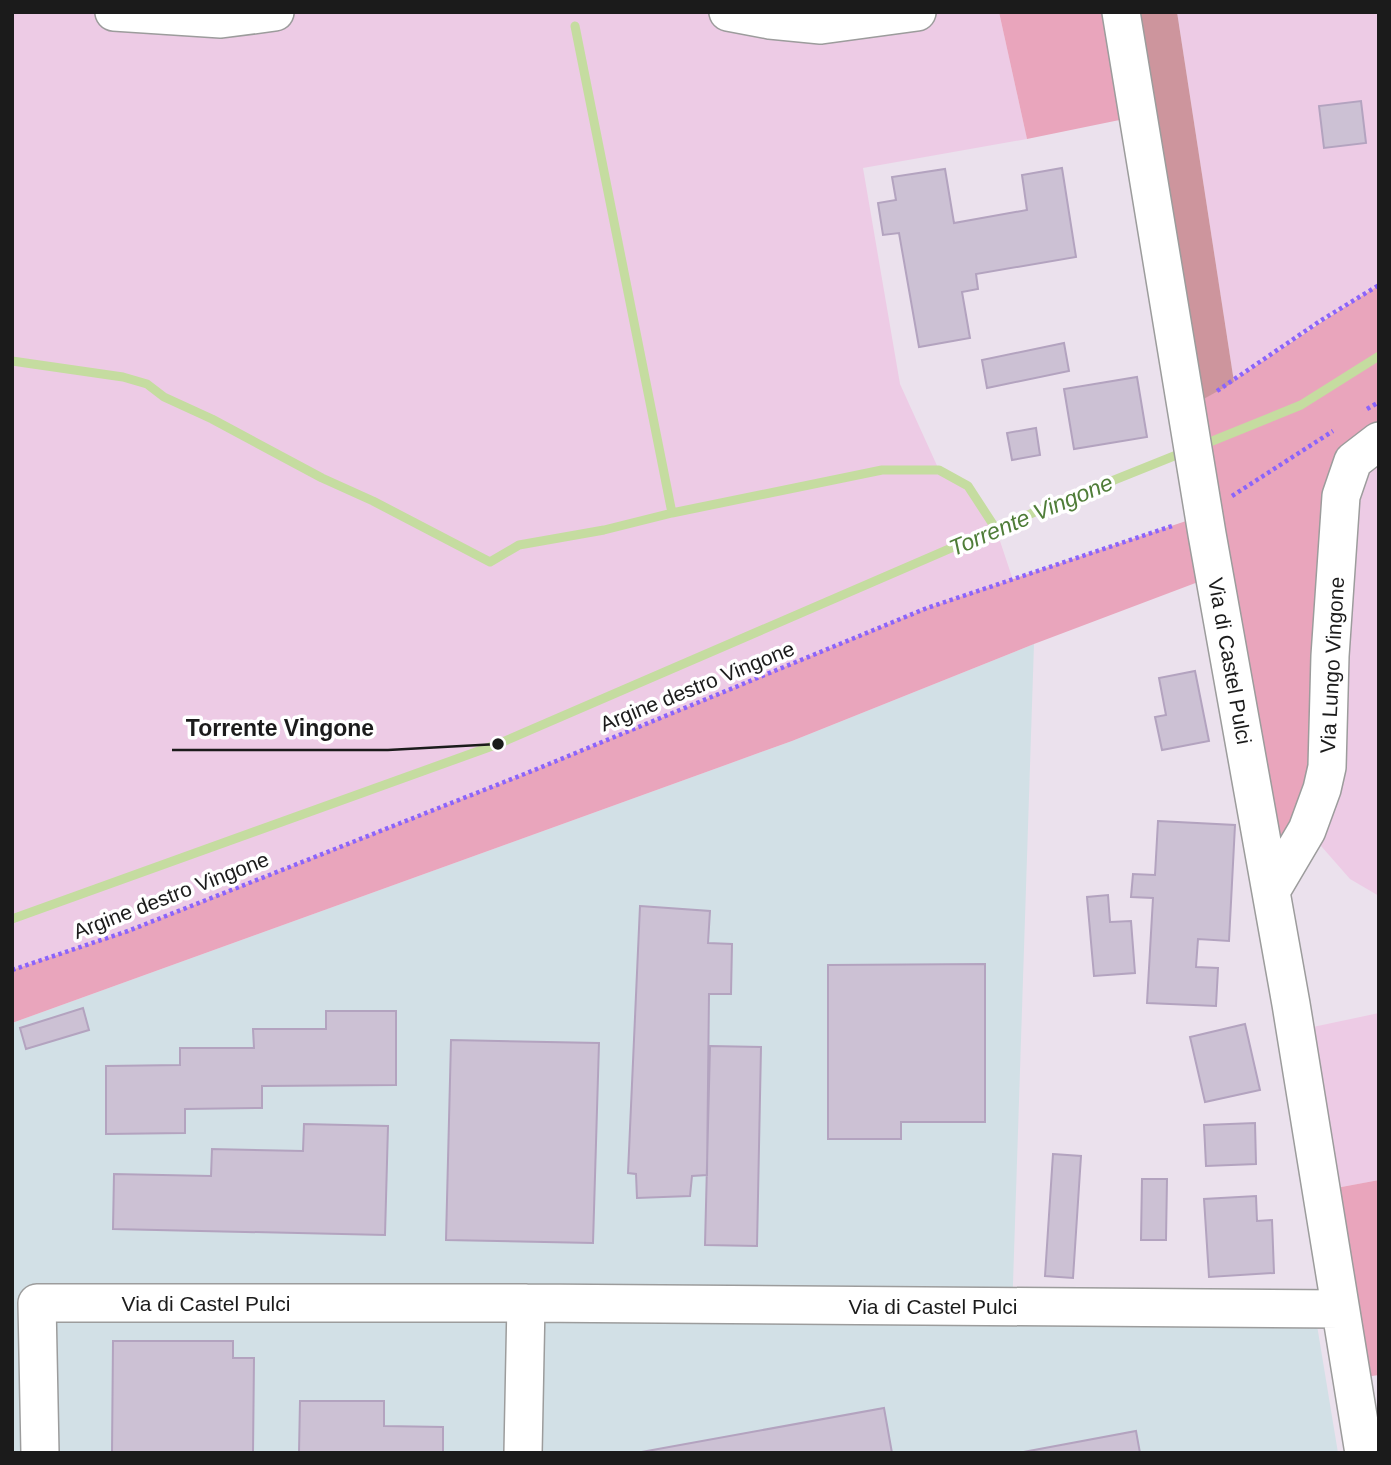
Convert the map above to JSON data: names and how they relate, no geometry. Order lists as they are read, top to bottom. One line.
{"streets":{"street":["Via di Castel Pulci","Via Lungo Vingone"],"path":["Argine destro Vingone"]},"crossings":[["Via di Castel Pulci","Via Lungo Vingone"],["Via di Castel Pulci","Argine destro Vingone"]],"water":["Torrente Vingone"],"places":["Torrente Vingone"]}
